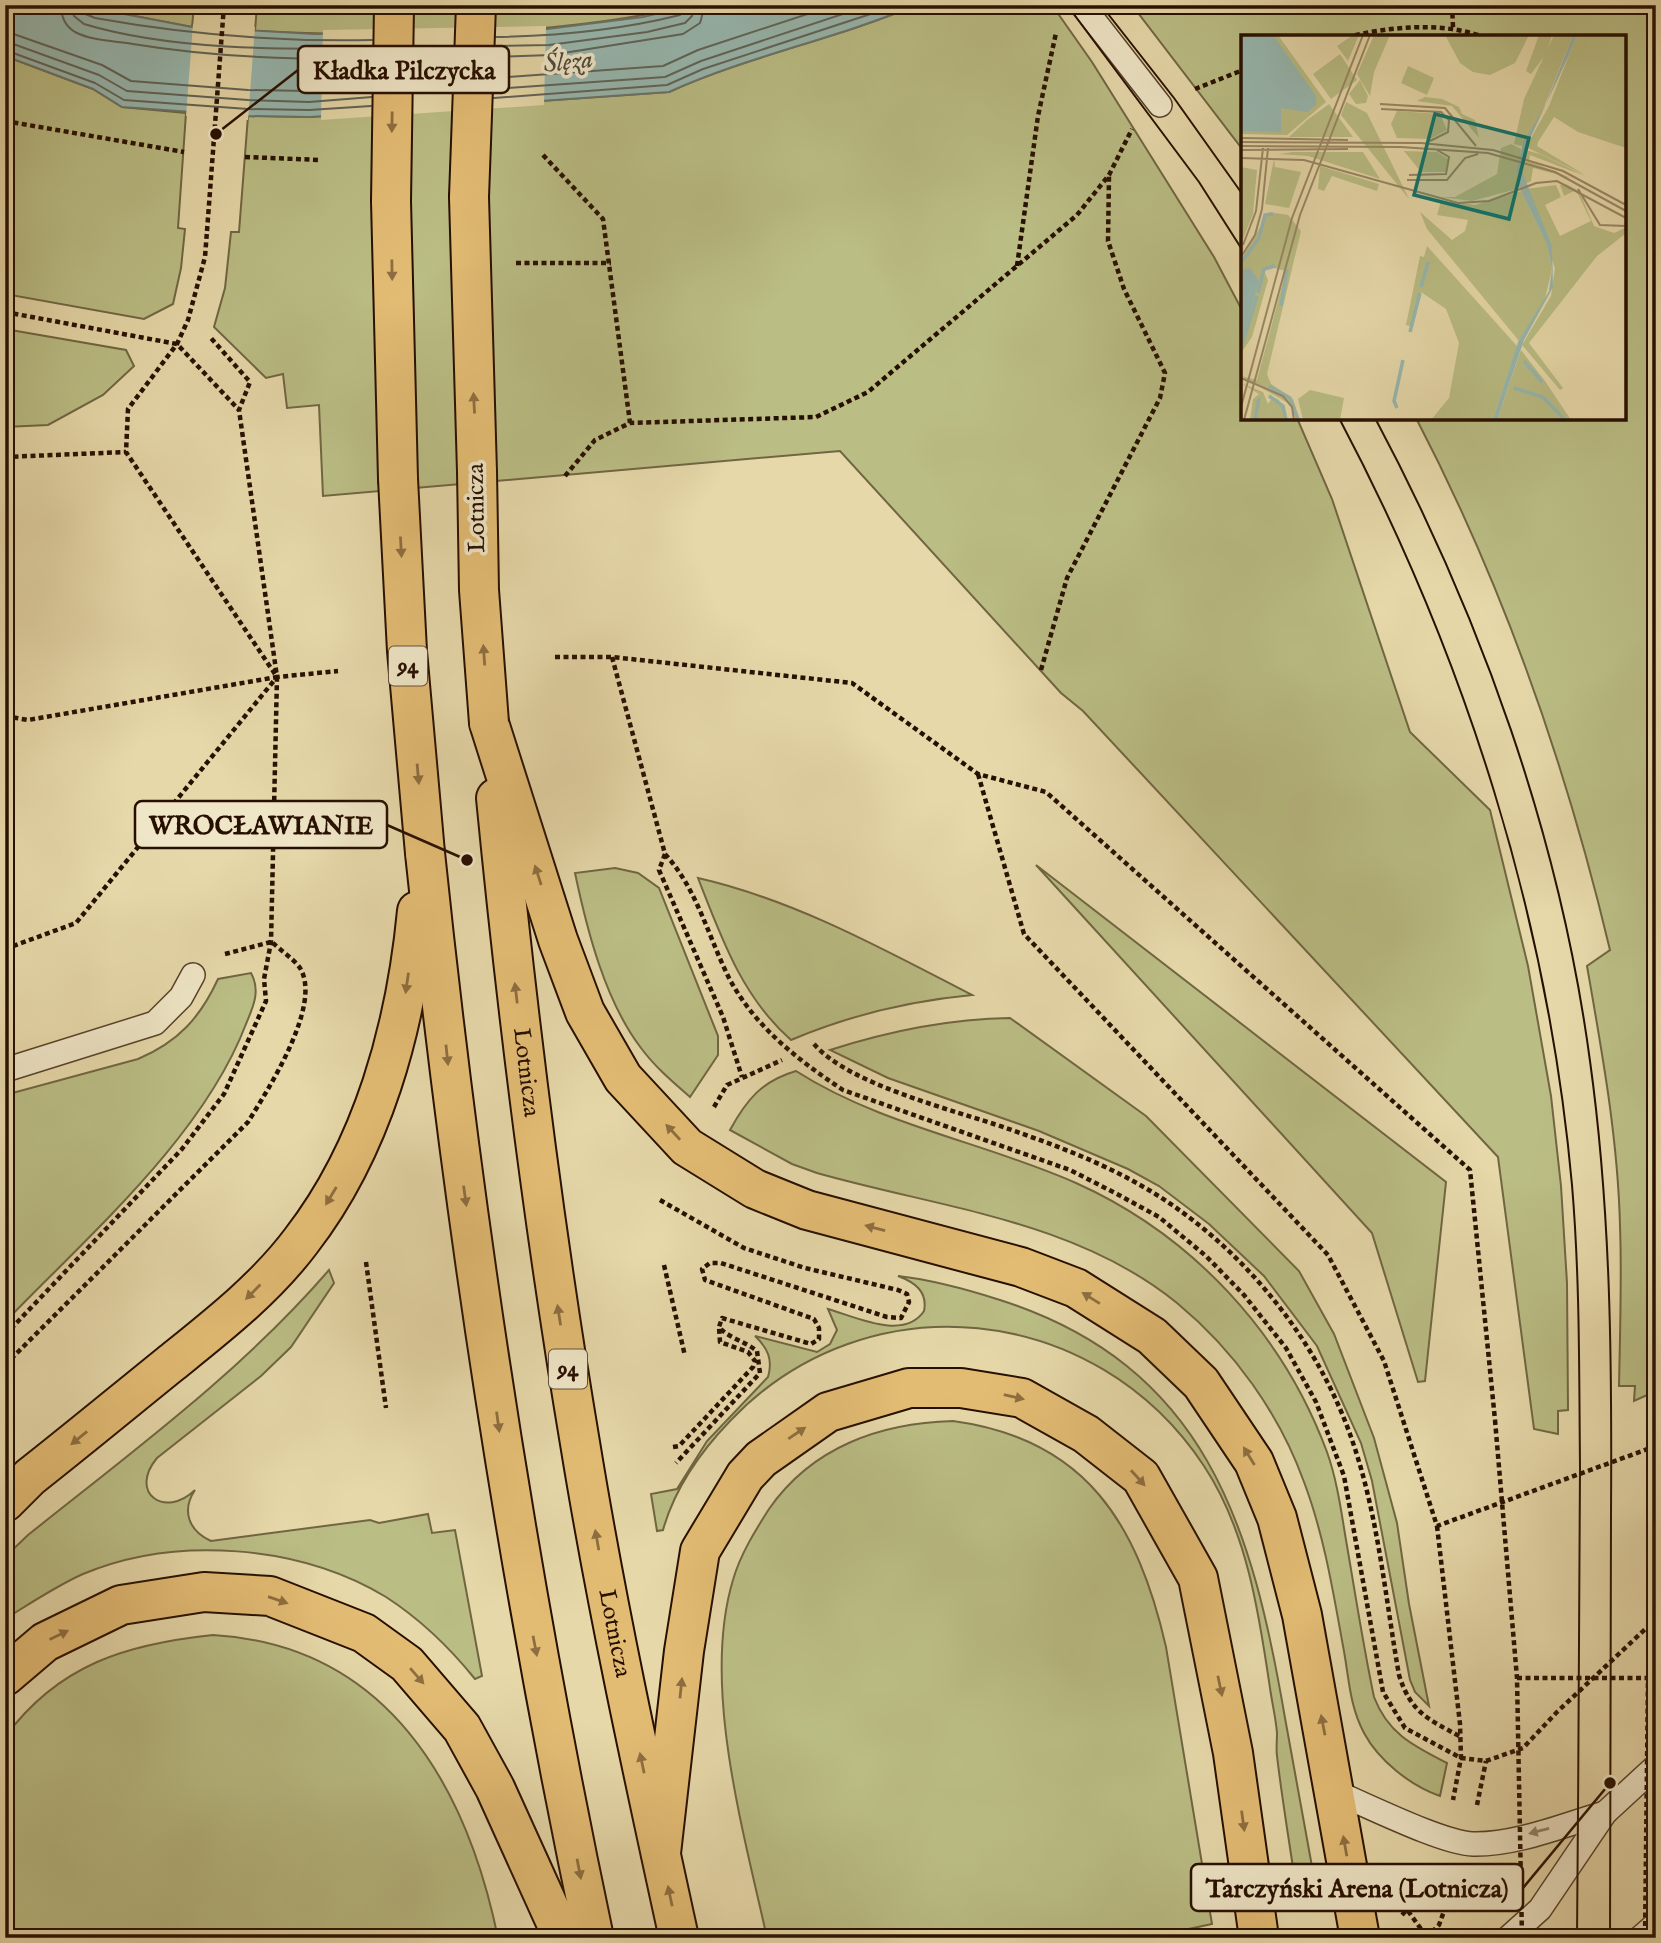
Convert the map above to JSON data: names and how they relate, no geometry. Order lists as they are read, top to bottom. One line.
{"streets":{"main road":["Lotnicza","94"]},"water":["Ślęza"],"places":["Kładka Pilczycka","WROCŁAWIANIE","Tarczyński Arena (Lotnicza)"]}
